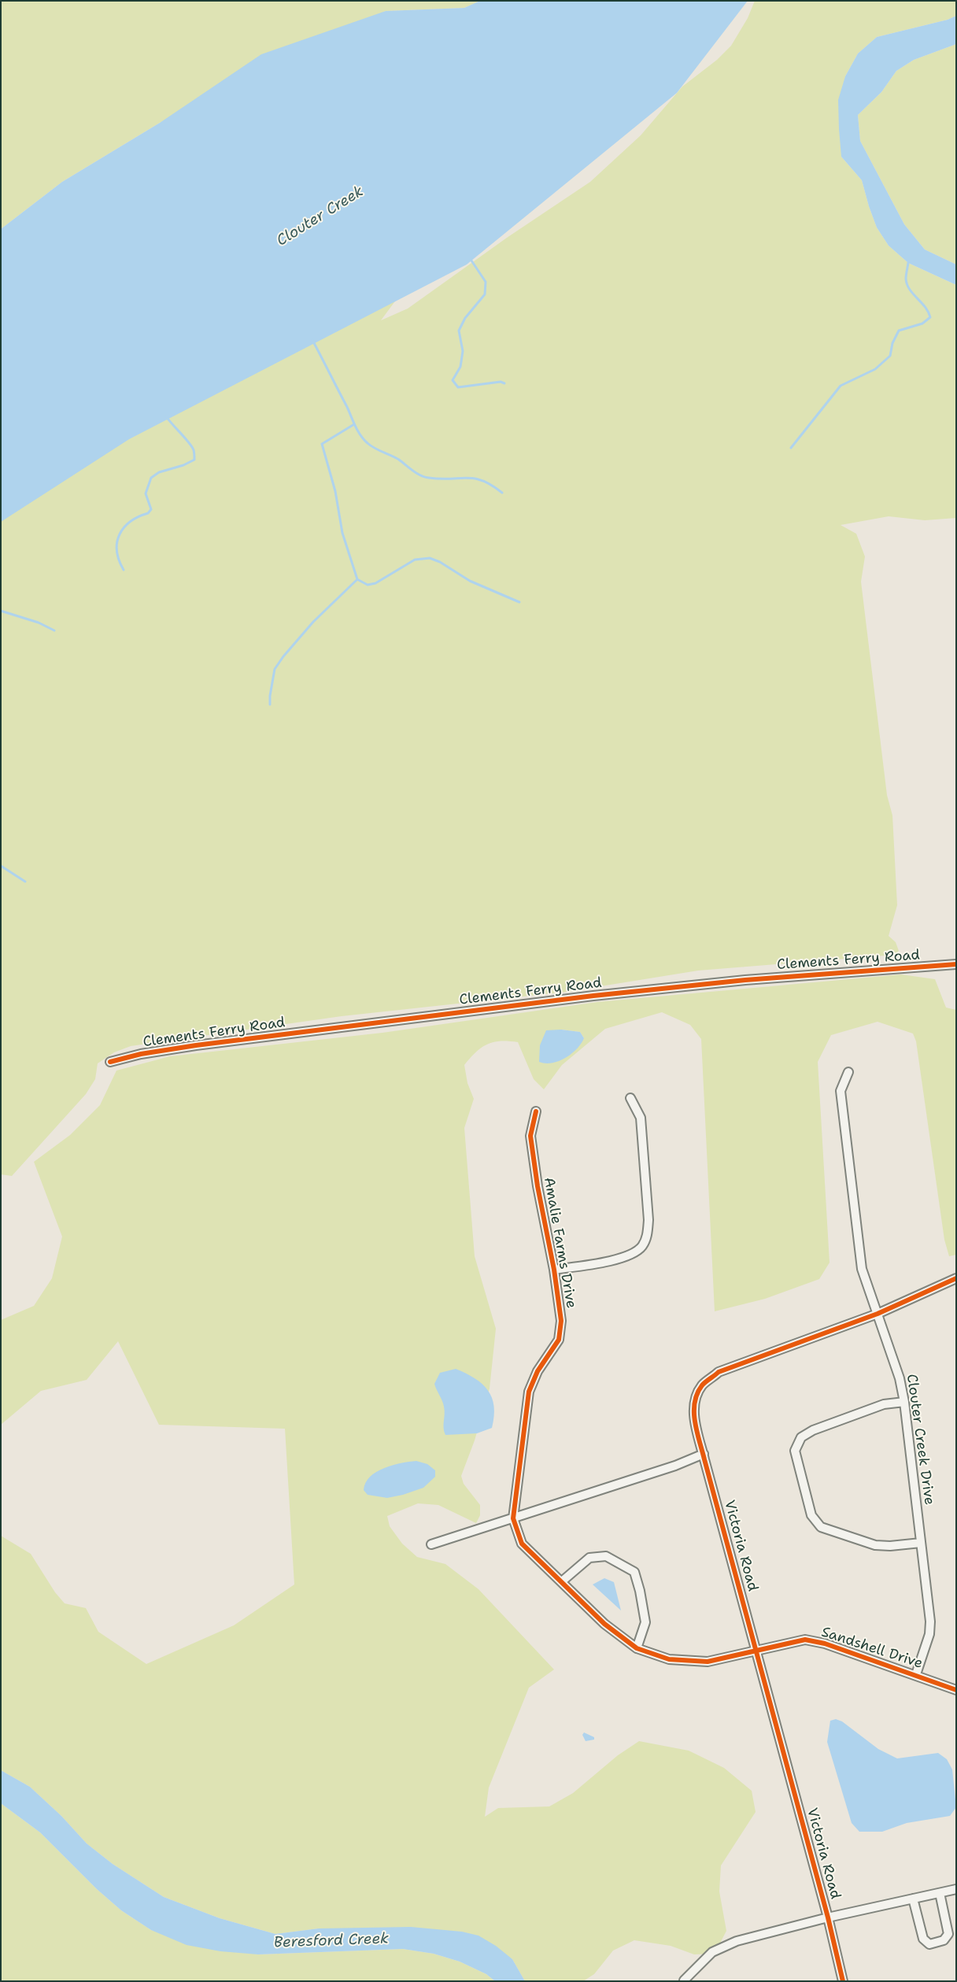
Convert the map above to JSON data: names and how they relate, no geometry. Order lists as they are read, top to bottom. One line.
{"streets":{"street":["Clements Ferry Road","Amalie Farms Drive","Clouter Creek Drive","Victoria Road","Sandshell Drive"]},"crossings":[["Amalie Farms Drive","Sandshell Drive"],["Clouter Creek Drive","Victoria Road"],["Clouter Creek Drive","Sandshell Drive"],["Victoria Road","Sandshell Drive"]],"water":["Clouter Creek","Beresford Creek"]}
